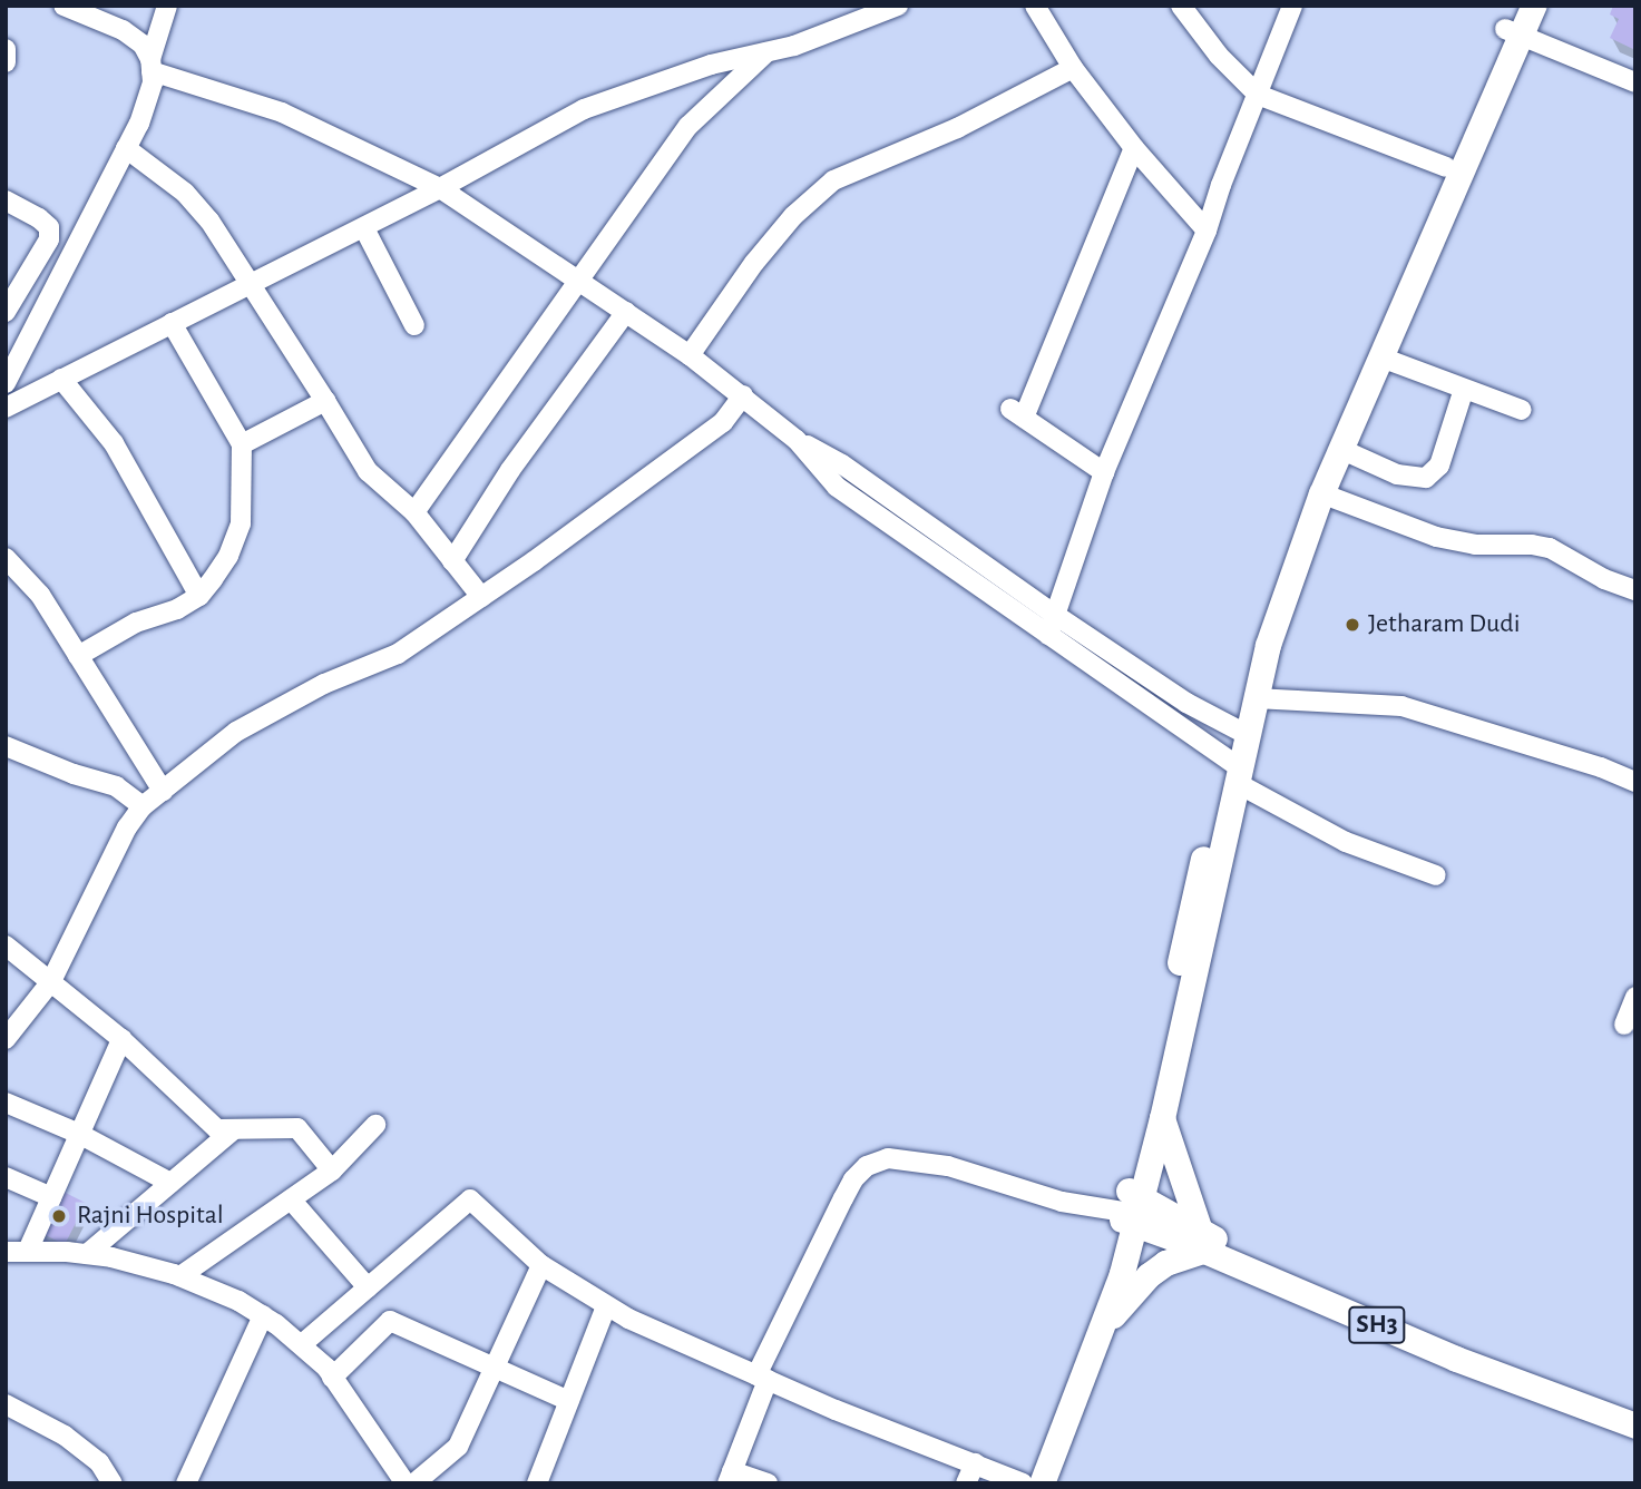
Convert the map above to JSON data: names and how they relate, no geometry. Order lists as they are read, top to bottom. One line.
{"streets":{"main road":["SH3"]},"places":["Jetharam Dudi","Rajni Hospital"]}
